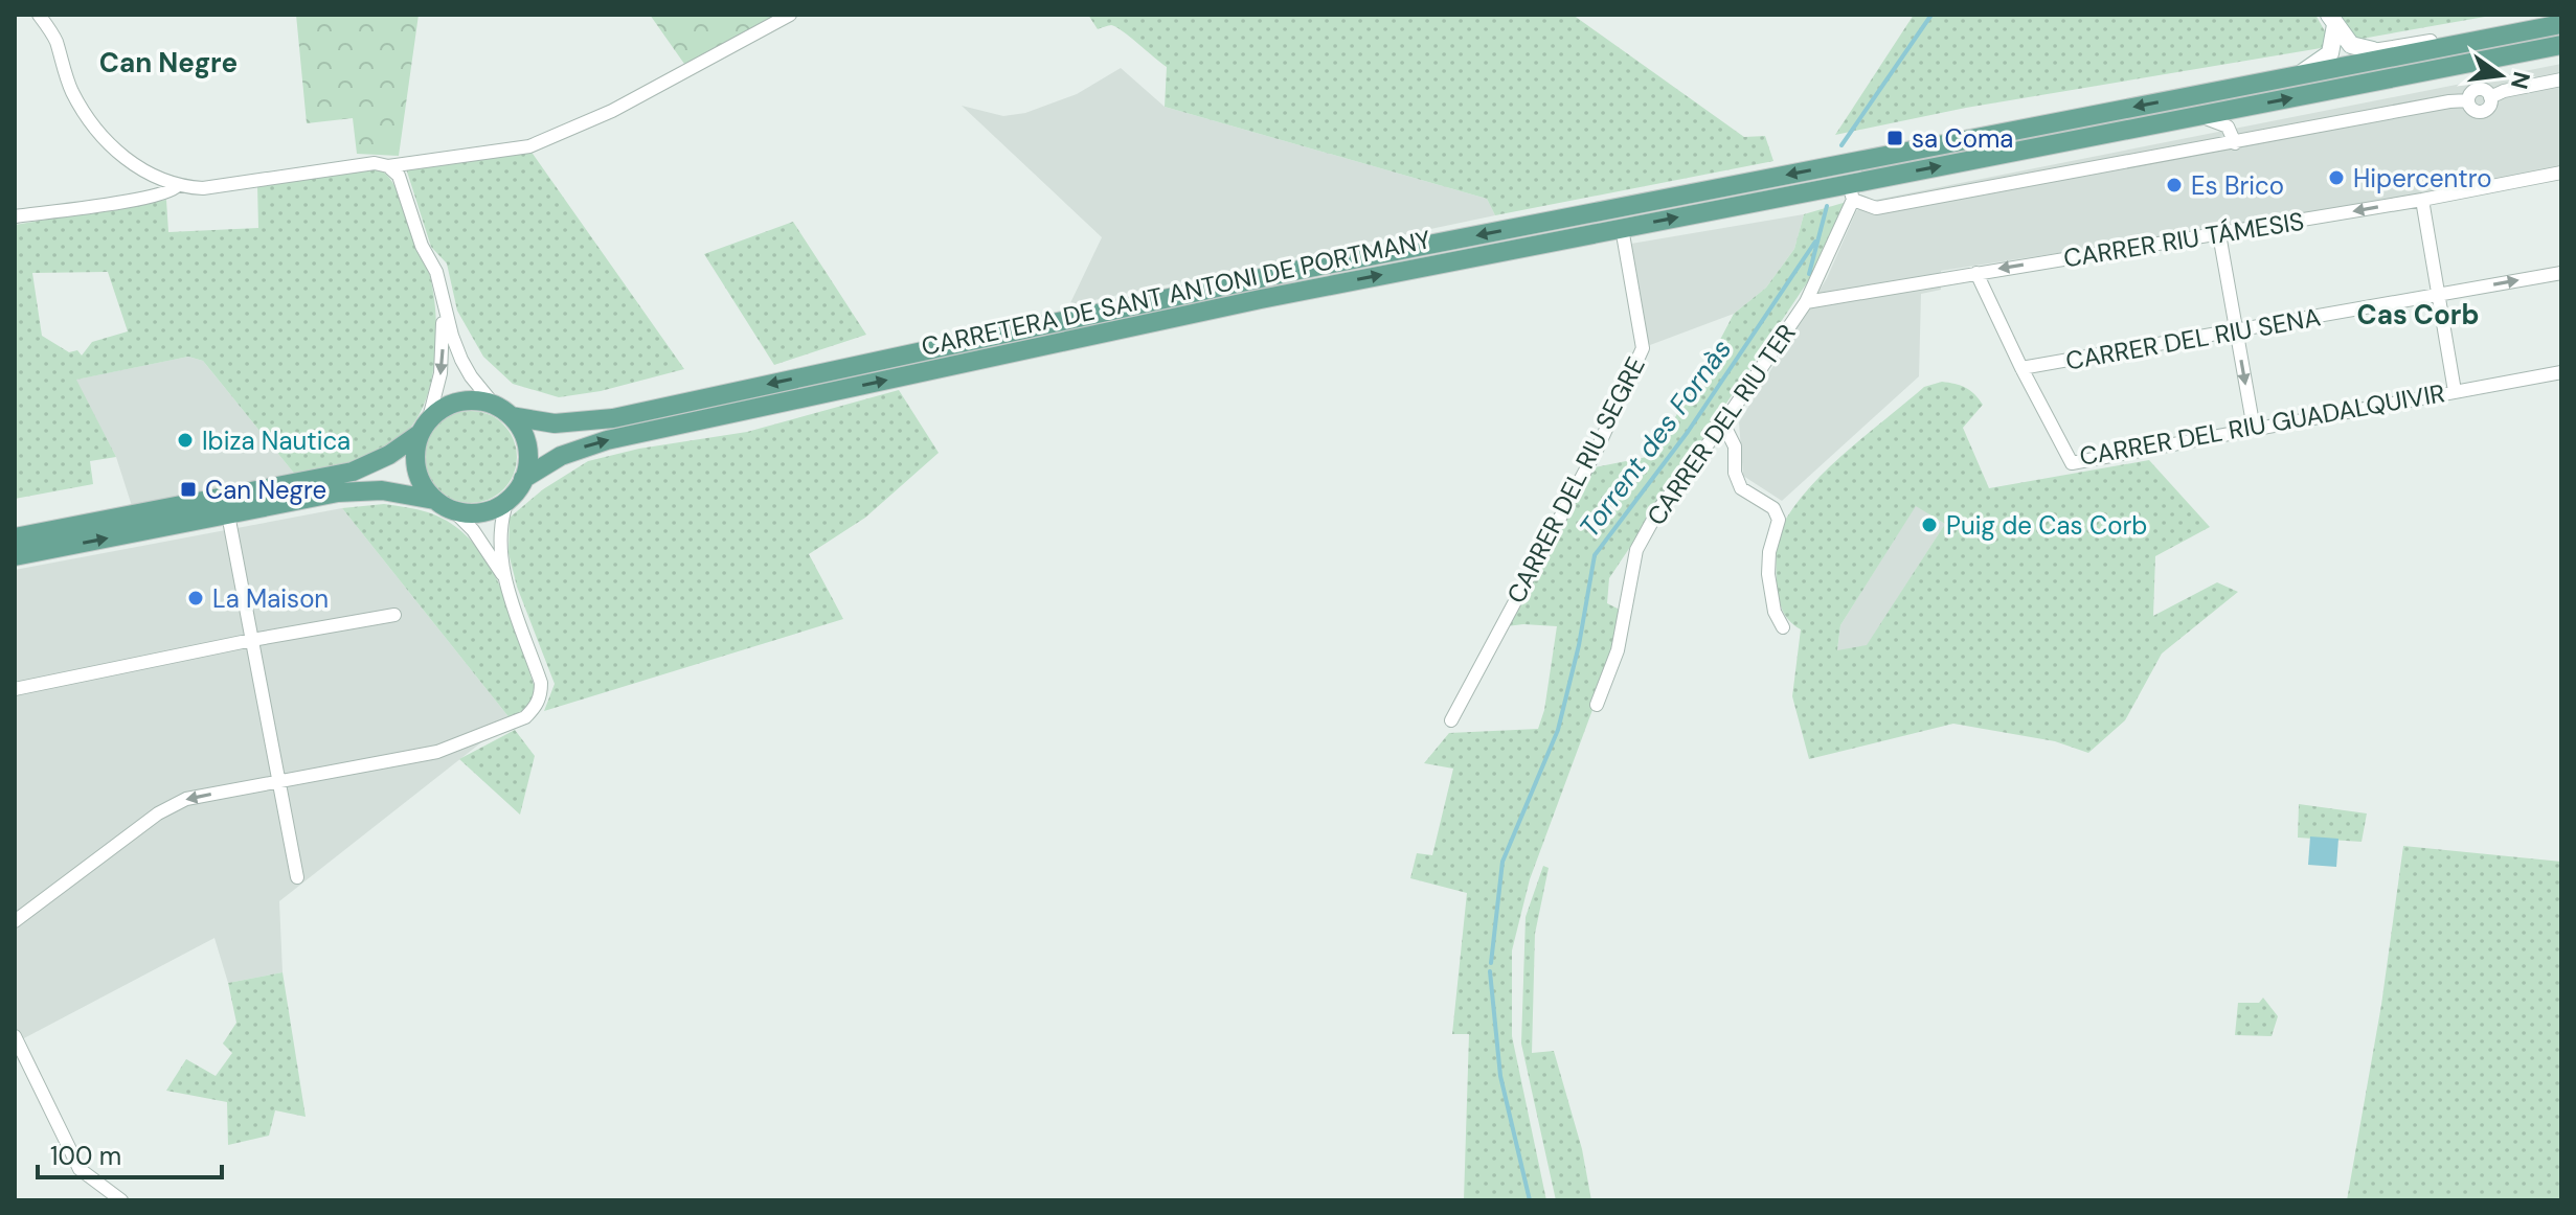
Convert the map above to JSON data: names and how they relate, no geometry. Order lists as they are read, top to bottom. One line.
{"streets":{"main road":["CARRETERA DE SANT ANTONI DE PORTMANY"],"street":["CARRER RIU TÁMESIS","CARRER DEL RIU SENA","CARRER DEL RIU TER","CARRER DEL RIU GUADALQUIVIR","CARRER DEL RIU SEGRE"]},"crossings":[["CARRER RIU TÁMESIS","CARRER DEL RIU TER"],["CARRER RIU TÁMESIS","CARRER DEL RIU GUADALQUIVIR"],["CARRETERA DE SANT ANTONI DE PORTMANY","CARRER DEL RIU TER"],["CARRETERA DE SANT ANTONI DE PORTMANY","CARRER DEL RIU SEGRE"],["CARRER DEL RIU SENA","CARRER DEL RIU GUADALQUIVIR"]],"districts":["Can Negre","Cas Corb"],"water":["Torrent des Fornàs"],"places":{"transit":["sa Coma","Can Negre"],"other":["Hipercentro","Es Brico","Ibiza Nautica","Puig de Cas Corb","La Maison"]},"scale_bar":"100 m","north":"right"}
